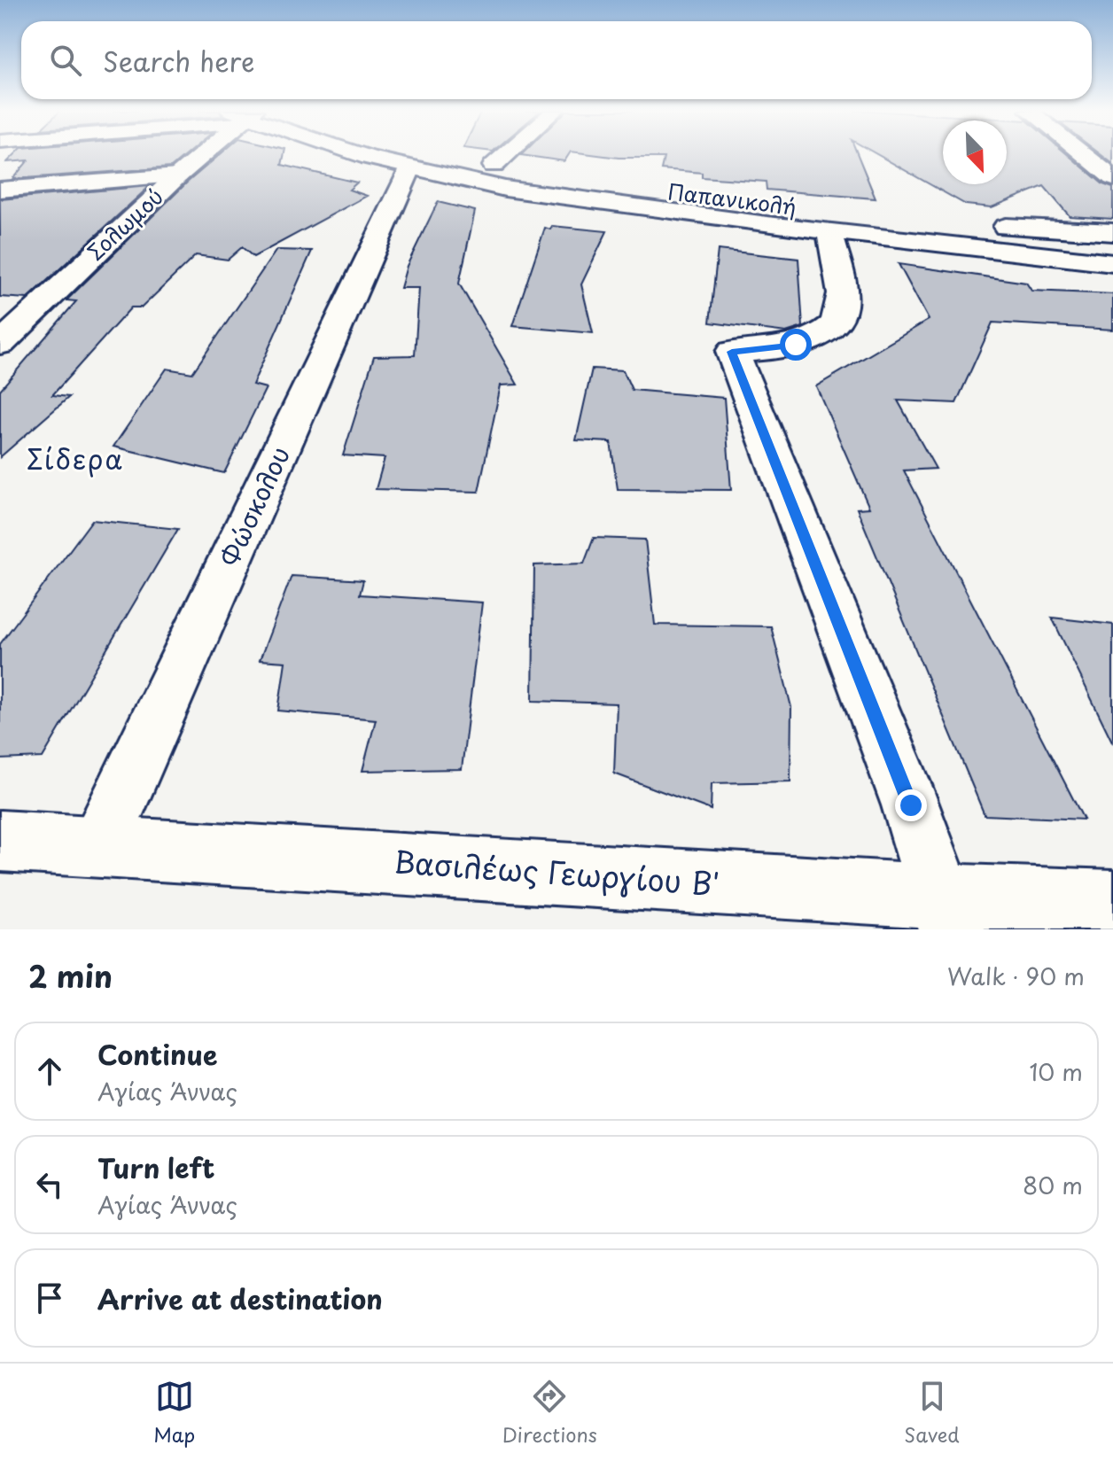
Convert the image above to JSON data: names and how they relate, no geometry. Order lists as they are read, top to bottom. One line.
{"streets":{"street":["Παπανικολή","Σολωμού","Φώσκολου","Βασιλέως Γεωργίου Β'"]},"crossings":[["Παπανικολή","Φώσκολου"],["Φώσκολου","Βασιλέως Γεωργίου Β'"]],"districts":["Σίδερα"],"north":"bottom right","page":{"search":"Search here","heading":["2 min","Walk · 90 m"],"list":[["Continue","Αγίας Άννας","10 m"],["Turn left","Αγίας Άννας","80 m"],"Arrive at destination"],"nav":["Map","Directions","Saved"]}}
